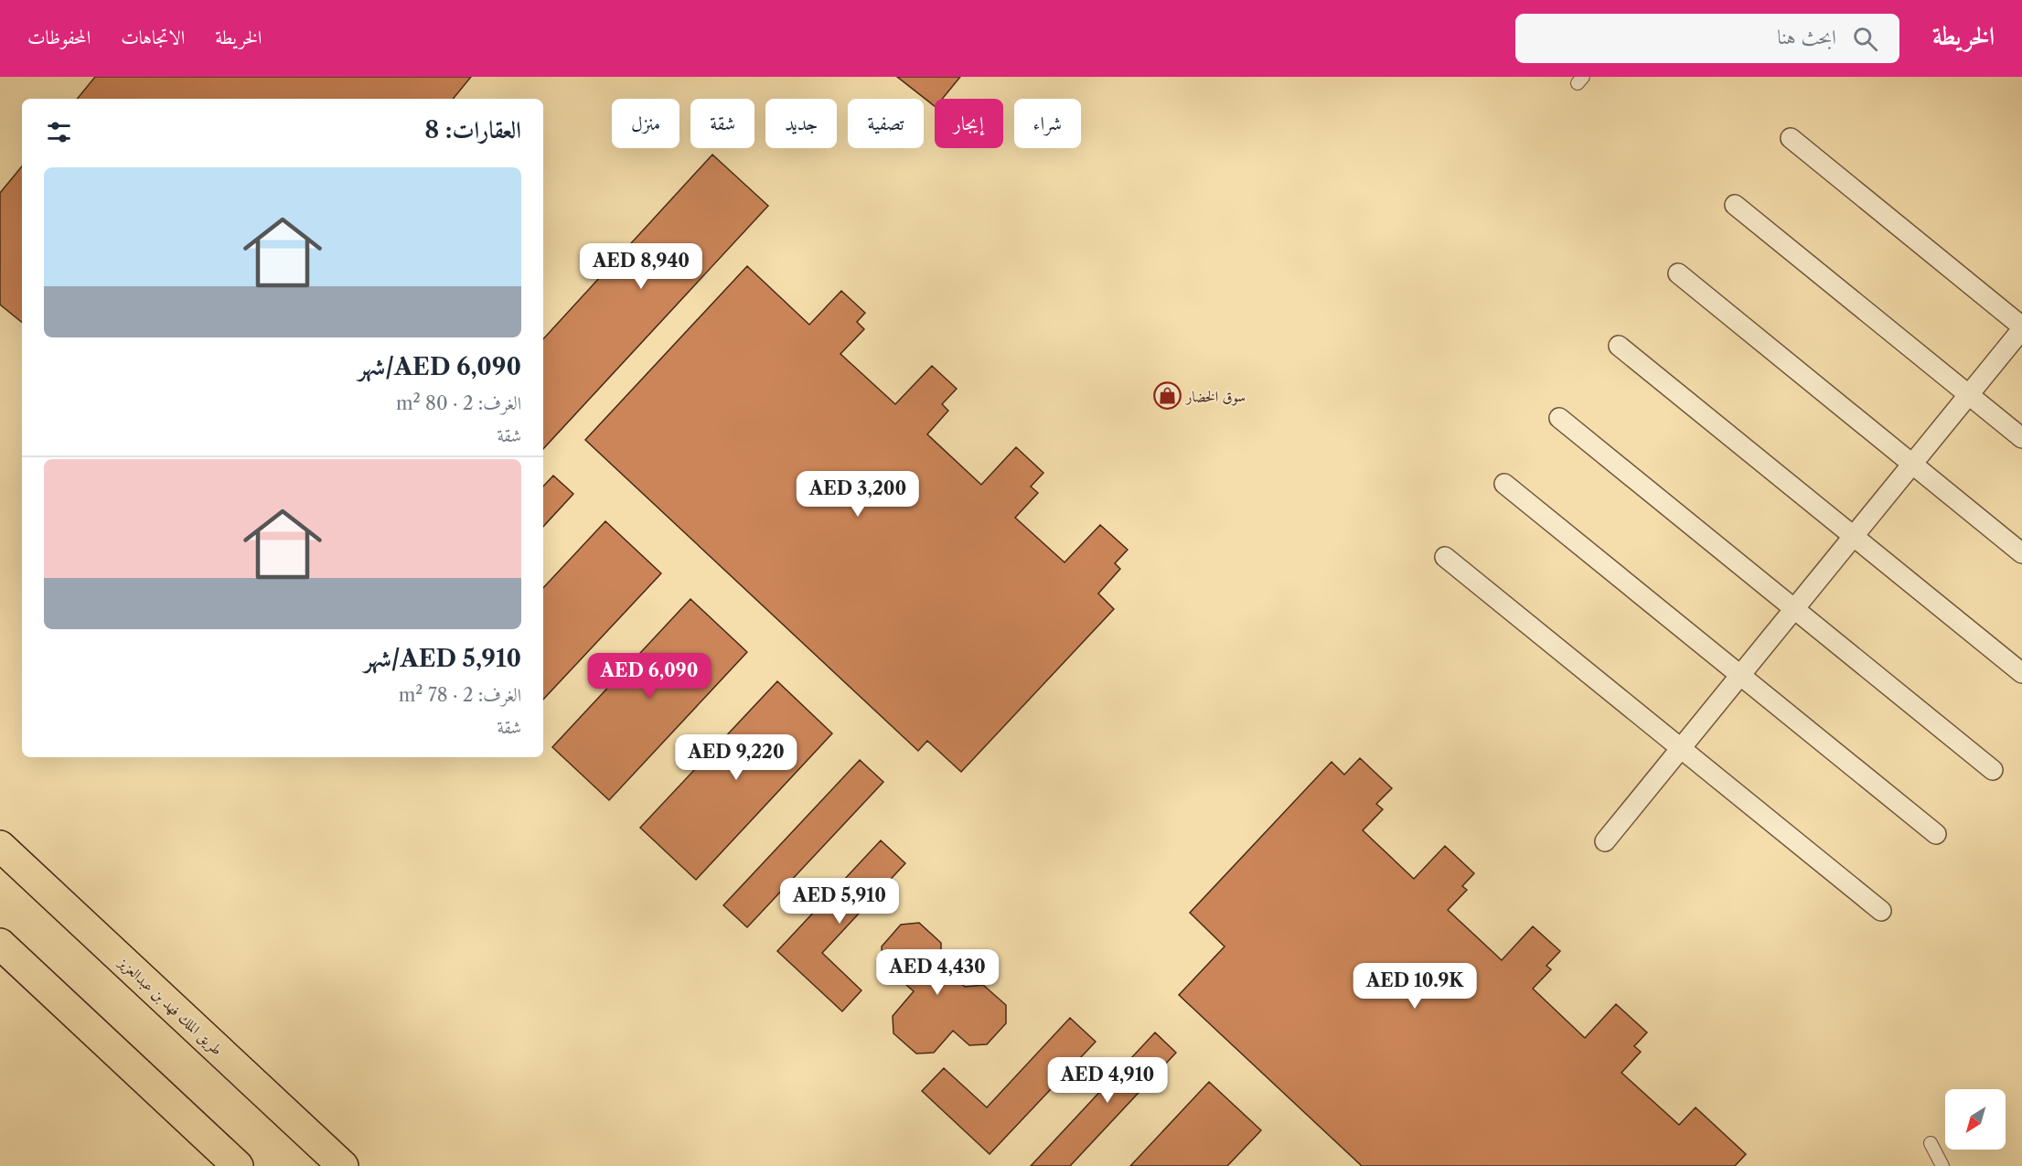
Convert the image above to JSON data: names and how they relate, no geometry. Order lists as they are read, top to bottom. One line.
{"streets":{"main road":["طريق الملك فهد بن عبدالعزيز"]},"places":{"shop":["سوق الخضار"]},"north":"bottom left","page":{"header":"الخريطة","search":"ابحث هنا","nav":["الخريطة","الاتجاهات","المحفوظات"],"chip":["شراء","إيجار","تصفية","جديد","شقة","منزل"],"heading":"العقارات: 8","list":[{"name":"AED 6,090/شهر","note":"الغرف: 2 · 80 m² · شقة"},{"name":"AED 5,910/شهر","note":"الغرف: 2 · 78 m² · شقة"}],"price":["AED 8,940","AED 3,200","AED 6,090","AED 9,220","AED 5,910","AED 4,430","AED 10.9K","AED 4,910"]}}
